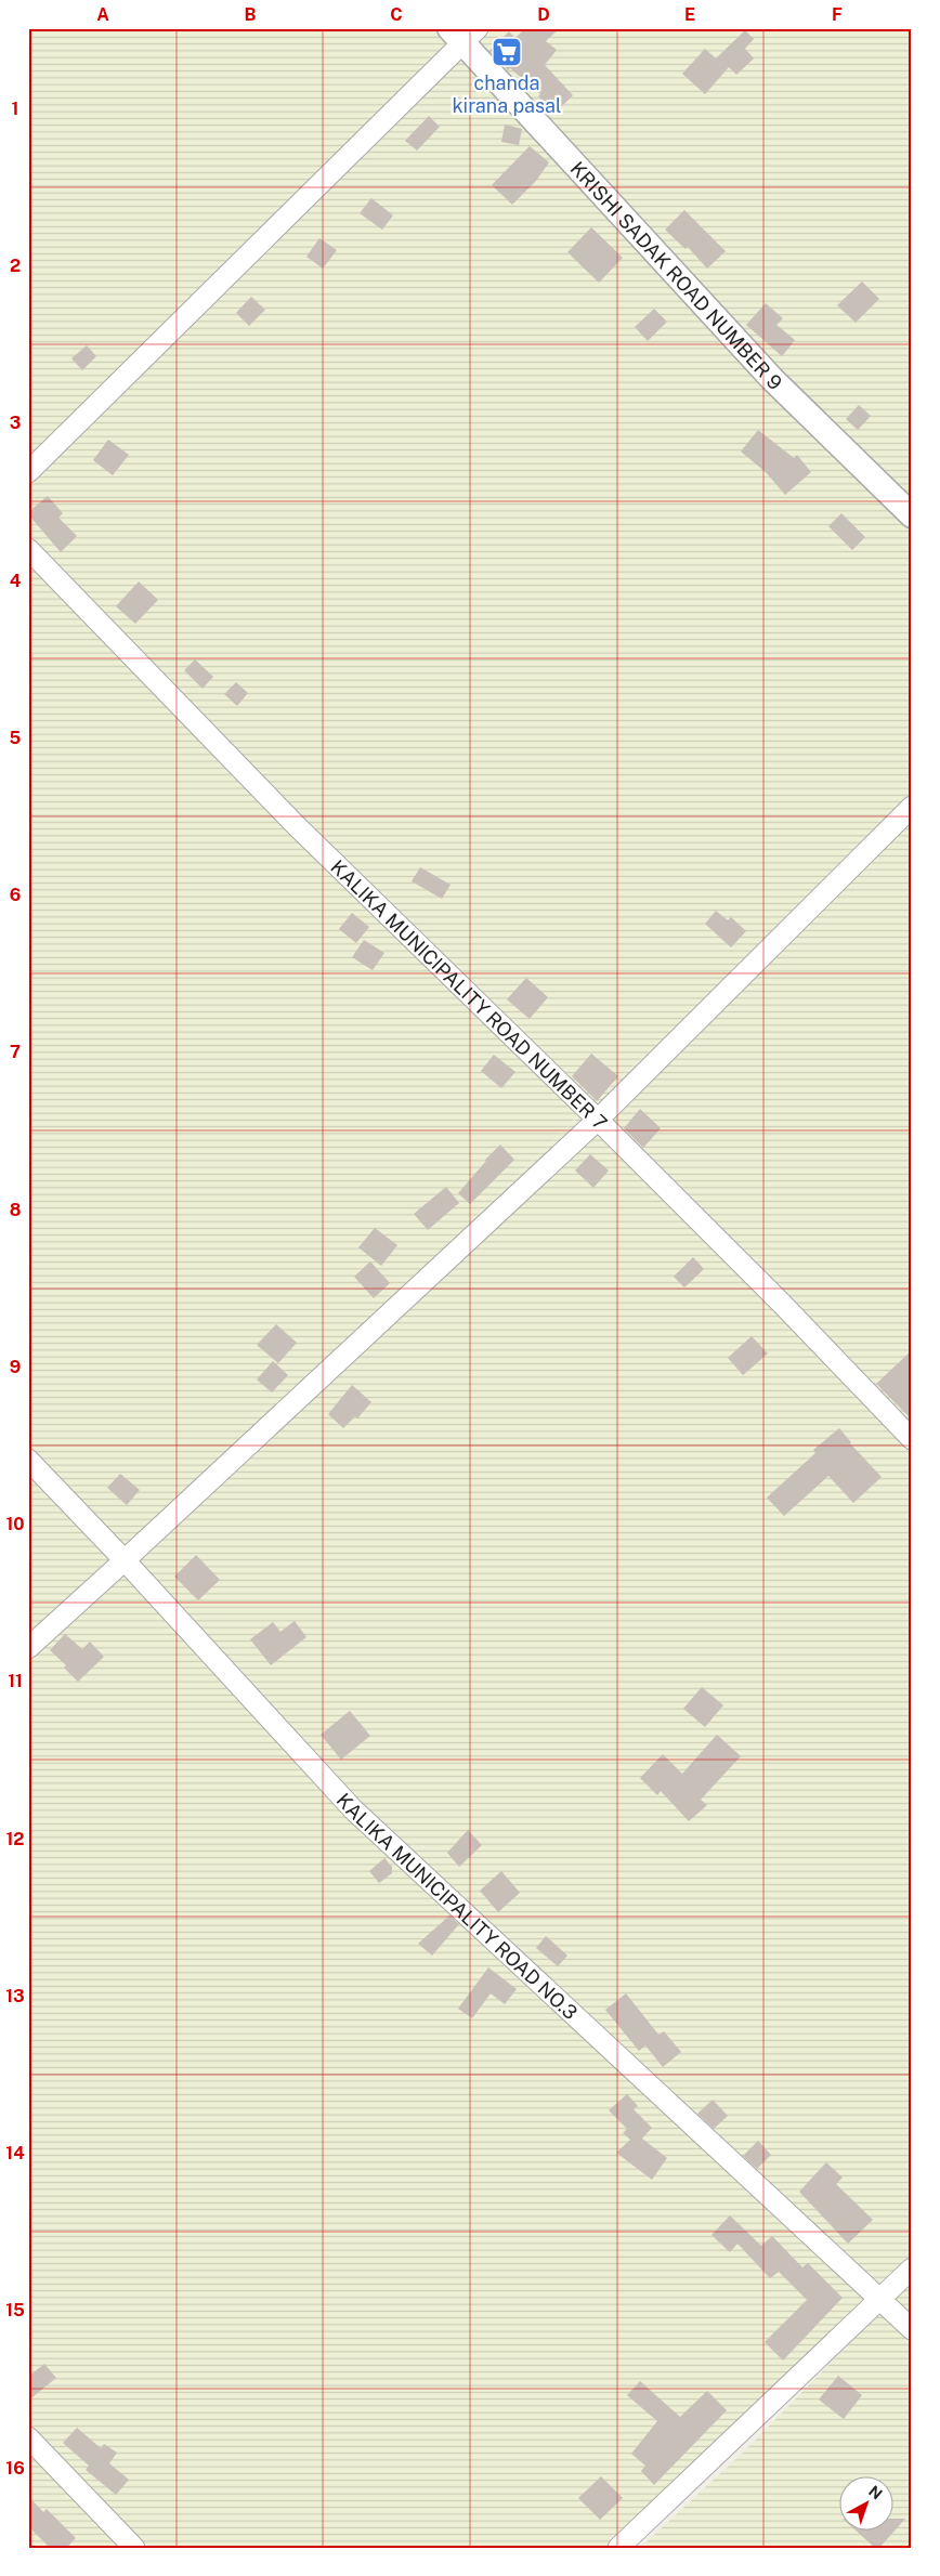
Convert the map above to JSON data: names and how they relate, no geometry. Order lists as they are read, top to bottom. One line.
{"streets":{"street":["KRISHI SADAK ROAD NUMBER 9","KALIKA MUNICIPALITY ROAD NUMBER 7","KALIKA MUNICIPALITY ROAD NO.3"]},"places":{"supermarket":["chanda kirana pasal"]},"north":"top right","grid":{"columns":["A","B","C","D","E","F"],"rows":["1","2","3","4","5","6","7","8","9","10","11","12","13","14","15","16"]}}
